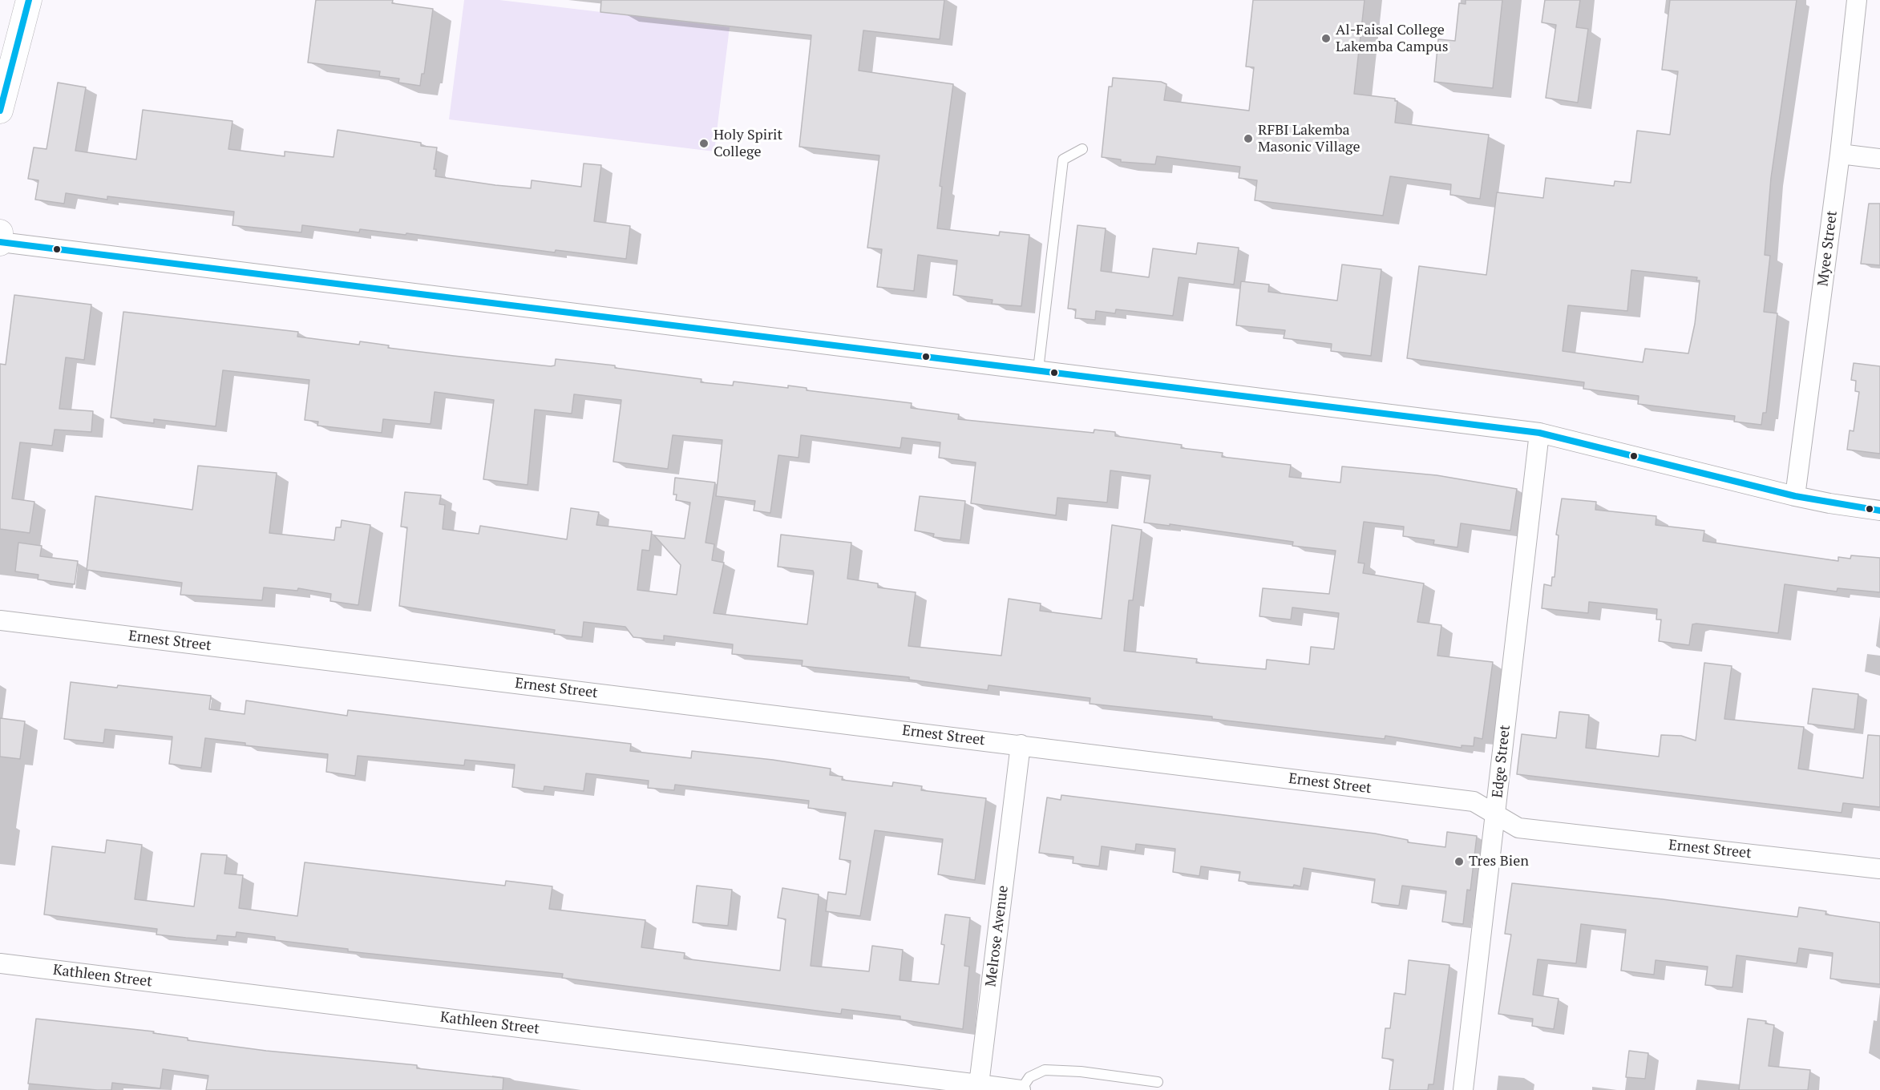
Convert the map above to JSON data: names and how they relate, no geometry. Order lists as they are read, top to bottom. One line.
{"streets":{"street":["Myee Street","Ernest Street","Edge Street","Melrose Avenue","Kathleen Street"]},"crossings":[["Ernest Street","Edge Street"],["Ernest Street","Melrose Avenue"],["Melrose Avenue","Kathleen Street"]],"places":["Al-Faisal College Lakemba Campus","RFBI Lakemba Masonic Village","Holy Spirit College","Tres Bien"]}
